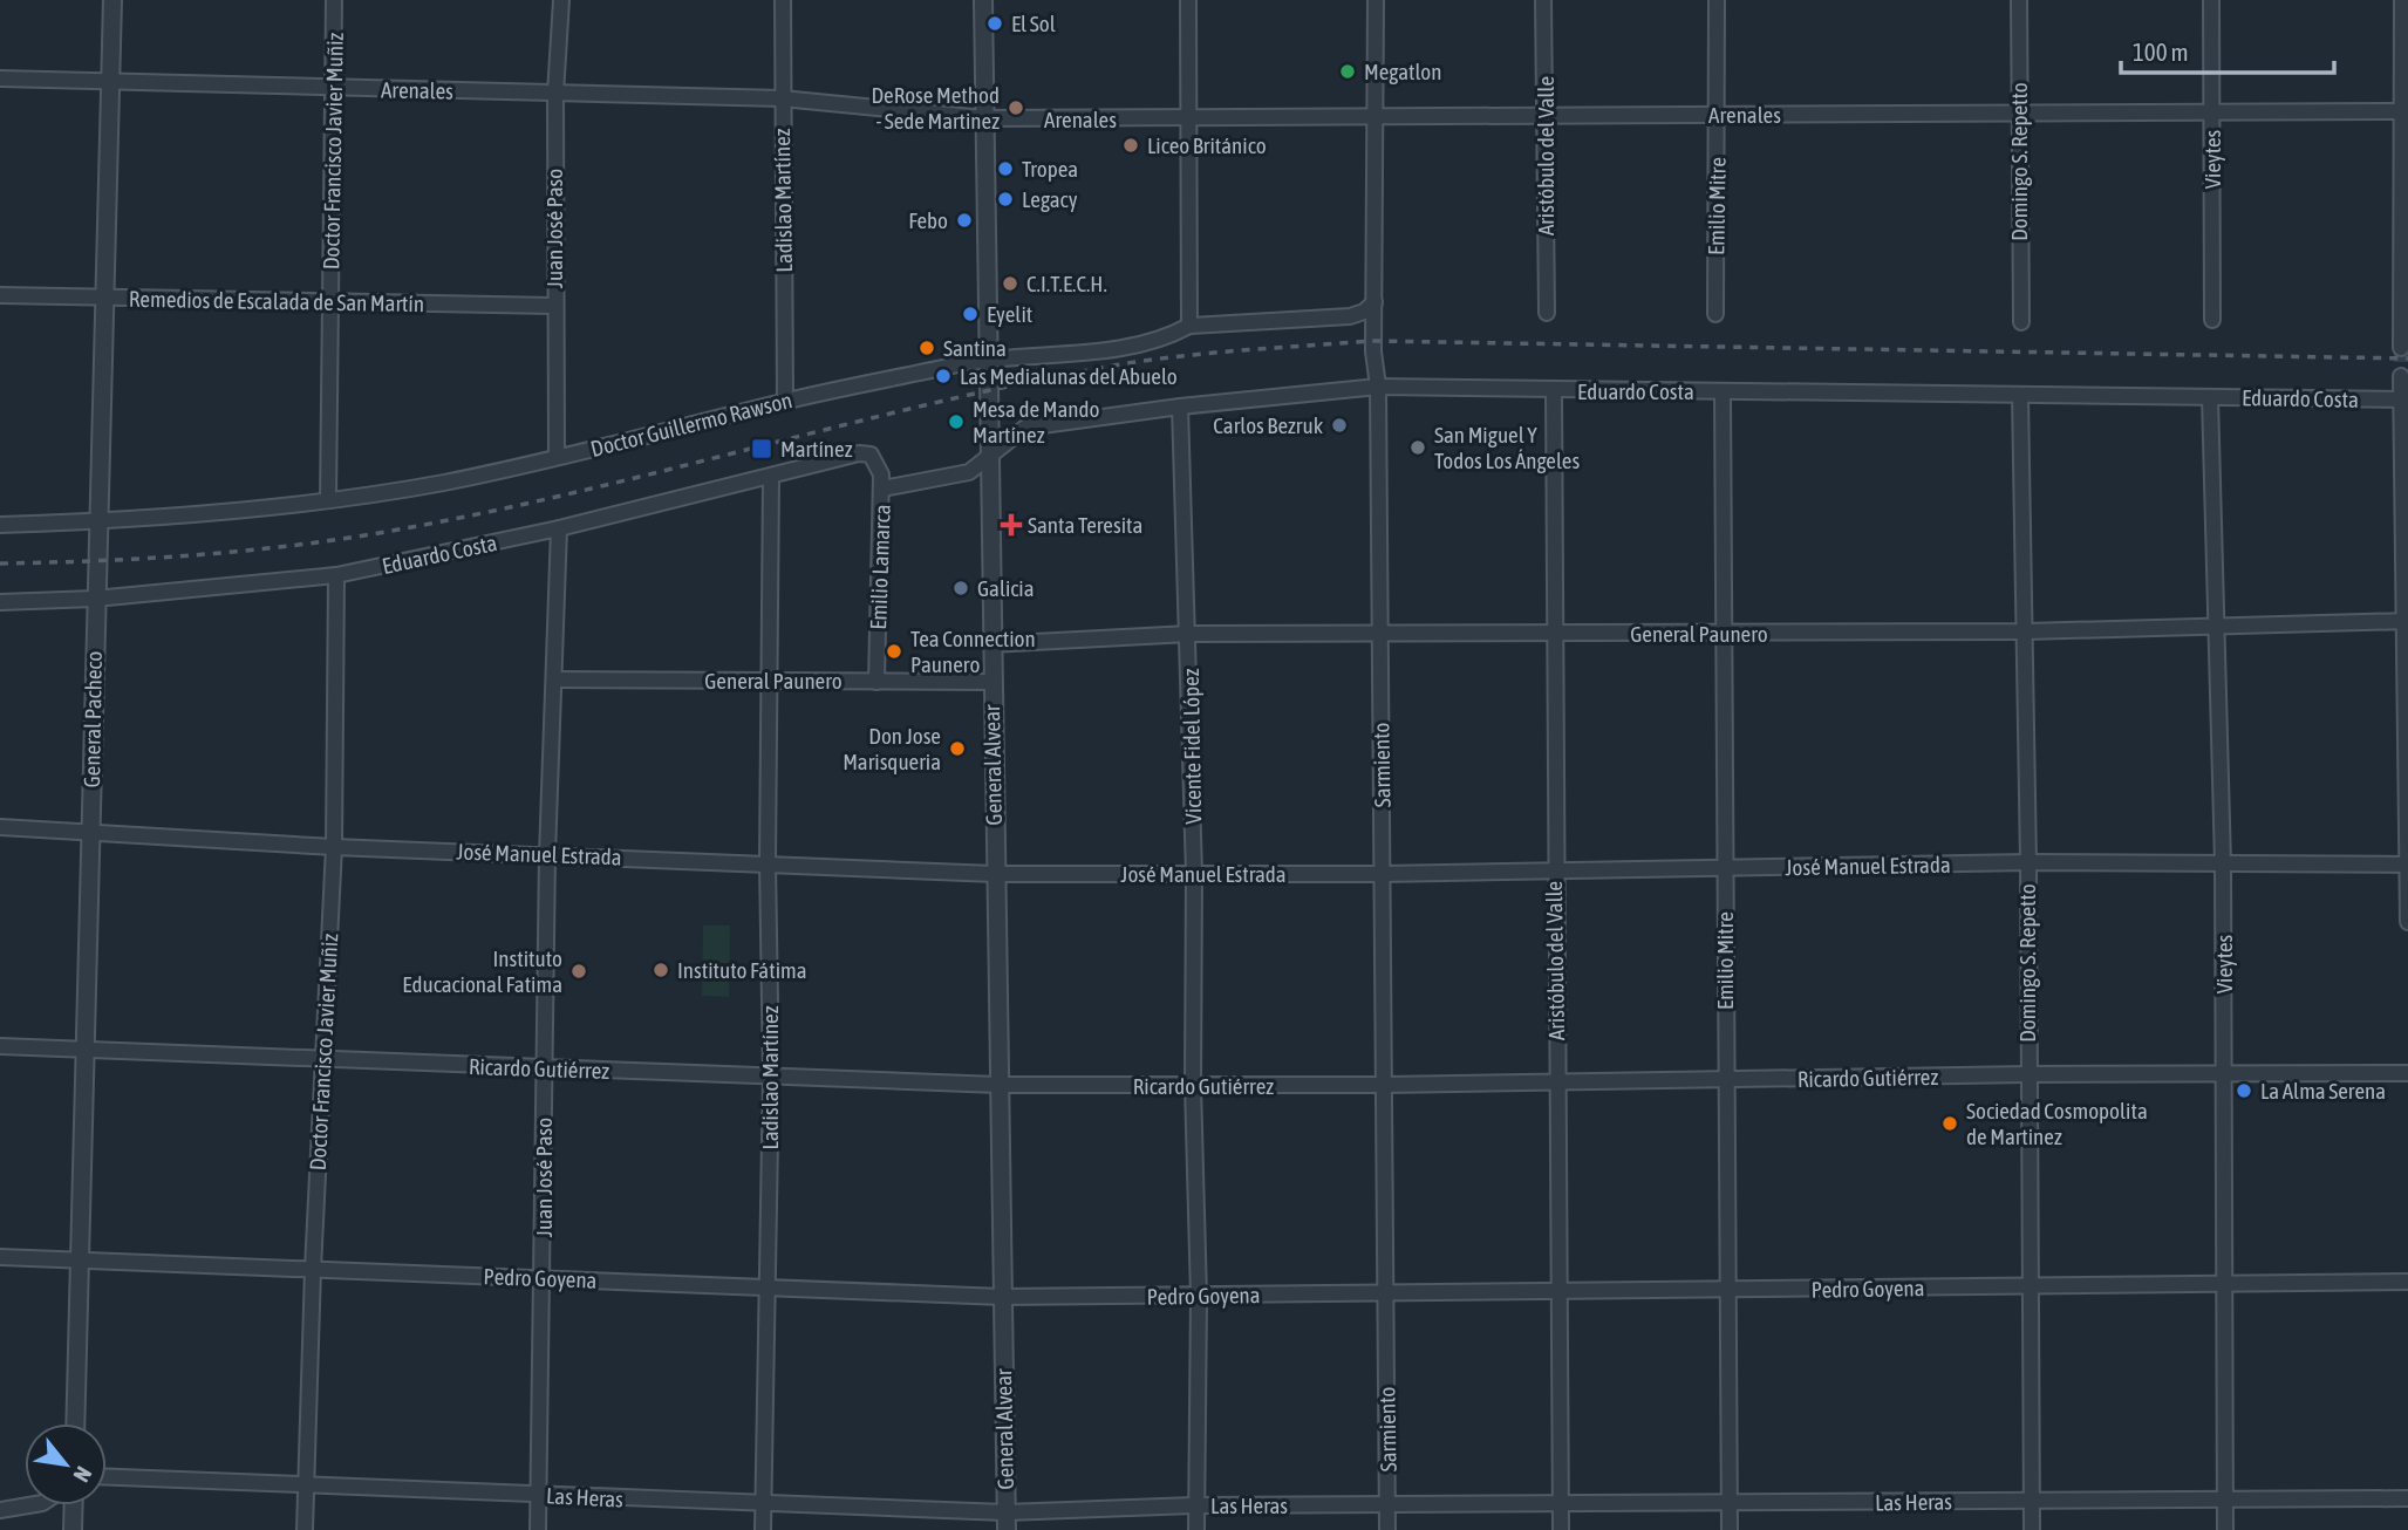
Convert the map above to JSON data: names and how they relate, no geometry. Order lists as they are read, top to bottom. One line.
{"streets":{"street":["Arenales","Doctor Francisco Javier Muñiz","Aristóbulo del Valle","Vieytes","Domingo S. Repetto","Ladislao Martínez","Emilio Mitre","Juan José Paso","Remedios de Escalada de San Martín","Eduardo Costa","Doctor Guillermo Rawson","Emilio Lamarca","General Paunero","General Pacheco","Vicente Fidel López","General Alvear","Sarmiento","José Manuel Estrada","Ricardo Gutiérrez","Pedro Goyena","Las Heras"]},"crossings":[["Arenales","Doctor Francisco Javier Muñiz"],["Arenales","Aristóbulo del Valle"],["Arenales","Vieytes"],["Arenales","Domingo S. Repetto"],["Arenales","Ladislao Martínez"],["Arenales","Emilio Mitre"],["Arenales","Juan José Paso"],["Arenales","General Pacheco"],["Arenales","General Alvear"],["Arenales","Sarmiento"],["Doctor Francisco Javier Muñiz","Remedios de Escalada de San Martín"],["Doctor Francisco Javier Muñiz","Eduardo Costa"],["Doctor Francisco Javier Muñiz","Doctor Guillermo Rawson"],["Doctor Francisco Javier Muñiz","José Manuel Estrada"],["Doctor Francisco Javier Muñiz","Ricardo Gutiérrez"],["Doctor Francisco Javier Muñiz","Pedro Goyena"],["Doctor Francisco Javier Muñiz","Las Heras"],["Aristóbulo del Valle","Eduardo Costa"],["Aristóbulo del Valle","General Paunero"],["Aristóbulo del Valle","José Manuel Estrada"],["Aristóbulo del Valle","Ricardo Gutiérrez"],["Aristóbulo del Valle","Pedro Goyena"],["Aristóbulo del Valle","Las Heras"],["Vieytes","Eduardo Costa"],["Vieytes","General Paunero"],["Vieytes","José Manuel Estrada"],["Vieytes","Ricardo Gutiérrez"],["Vieytes","Pedro Goyena"],["Vieytes","Las Heras"],["Domingo S. Repetto","Eduardo Costa"],["Domingo S. Repetto","General Paunero"],["Domingo S. Repetto","José Manuel Estrada"],["Domingo S. Repetto","Ricardo Gutiérrez"],["Domingo S. Repetto","Pedro Goyena"],["Domingo S. Repetto","Las Heras"],["Ladislao Martínez","Eduardo Costa"],["Ladislao Martínez","Doctor Guillermo Rawson"],["Ladislao Martínez","General Paunero"],["Ladislao Martínez","José Manuel Estrada"],["Ladislao Martínez","Ricardo Gutiérrez"],["Ladislao Martínez","Pedro Goyena"],["Ladislao Martínez","Las Heras"],["Emilio Mitre","Eduardo Costa"],["Emilio Mitre","General Paunero"],["Emilio Mitre","José Manuel Estrada"],["Emilio Mitre","Ricardo Gutiérrez"],["Emilio Mitre","Pedro Goyena"],["Emilio Mitre","Las Heras"],["Juan José Paso","Remedios de Escalada de San Martín"],["Juan José Paso","Eduardo Costa"],["Juan José Paso","Doctor Guillermo Rawson"],["Juan José Paso","General Paunero"],["Juan José Paso","José Manuel Estrada"],["Juan José Paso","Ricardo Gutiérrez"],["Juan José Paso","Pedro Goyena"],["Juan José Paso","Las Heras"],["Remedios de Escalada de San Martín","General Pacheco"],["Eduardo Costa","Emilio Lamarca"],["Eduardo Costa","General Pacheco"],["Eduardo Costa","Vicente Fidel López"],["Eduardo Costa","General Alvear"],["Eduardo Costa","Sarmiento"],["Doctor Guillermo Rawson","General Pacheco"],["Doctor Guillermo Rawson","General Alvear"],["Doctor Guillermo Rawson","Sarmiento"],["Emilio Lamarca","General Paunero"],["General Paunero","Vicente Fidel López"],["General Paunero","General Alvear"],["General Paunero","Sarmiento"],["General Pacheco","José Manuel Estrada"],["General Pacheco","Ricardo Gutiérrez"],["General Pacheco","Pedro Goyena"],["Vicente Fidel López","José Manuel Estrada"],["Vicente Fidel López","Ricardo Gutiérrez"],["Vicente Fidel López","Pedro Goyena"],["Vicente Fidel López","Las Heras"],["General Alvear","José Manuel Estrada"],["General Alvear","Ricardo Gutiérrez"],["General Alvear","Pedro Goyena"],["General Alvear","Las Heras"],["Sarmiento","José Manuel Estrada"],["Sarmiento","Ricardo Gutiérrez"],["Sarmiento","Pedro Goyena"],["Sarmiento","Las Heras"]],"places":{"other":["El Sol","Megatlon","DeRose Method - Sede Martinez","Liceo Británico","Tropea","Legacy","Febo","C.I.T.E.C.H.","Eyelit","Santina","Las Medialunas del Abuelo","Mesa de Mando Martínez","Carlos Bezruk","San Miguel Y Todos Los Ángeles","Galicia","Tea Connection Paunero","Don Jose Marisqueria","Instituto Fátima","Instituto Educacional Fatima","La Alma Serena","Sociedad Cosmopolita de Martinez"],"transit":["Martínez"],"health":["Santa Teresita"]},"scale_bar":"100 m","north":"bottom right"}
